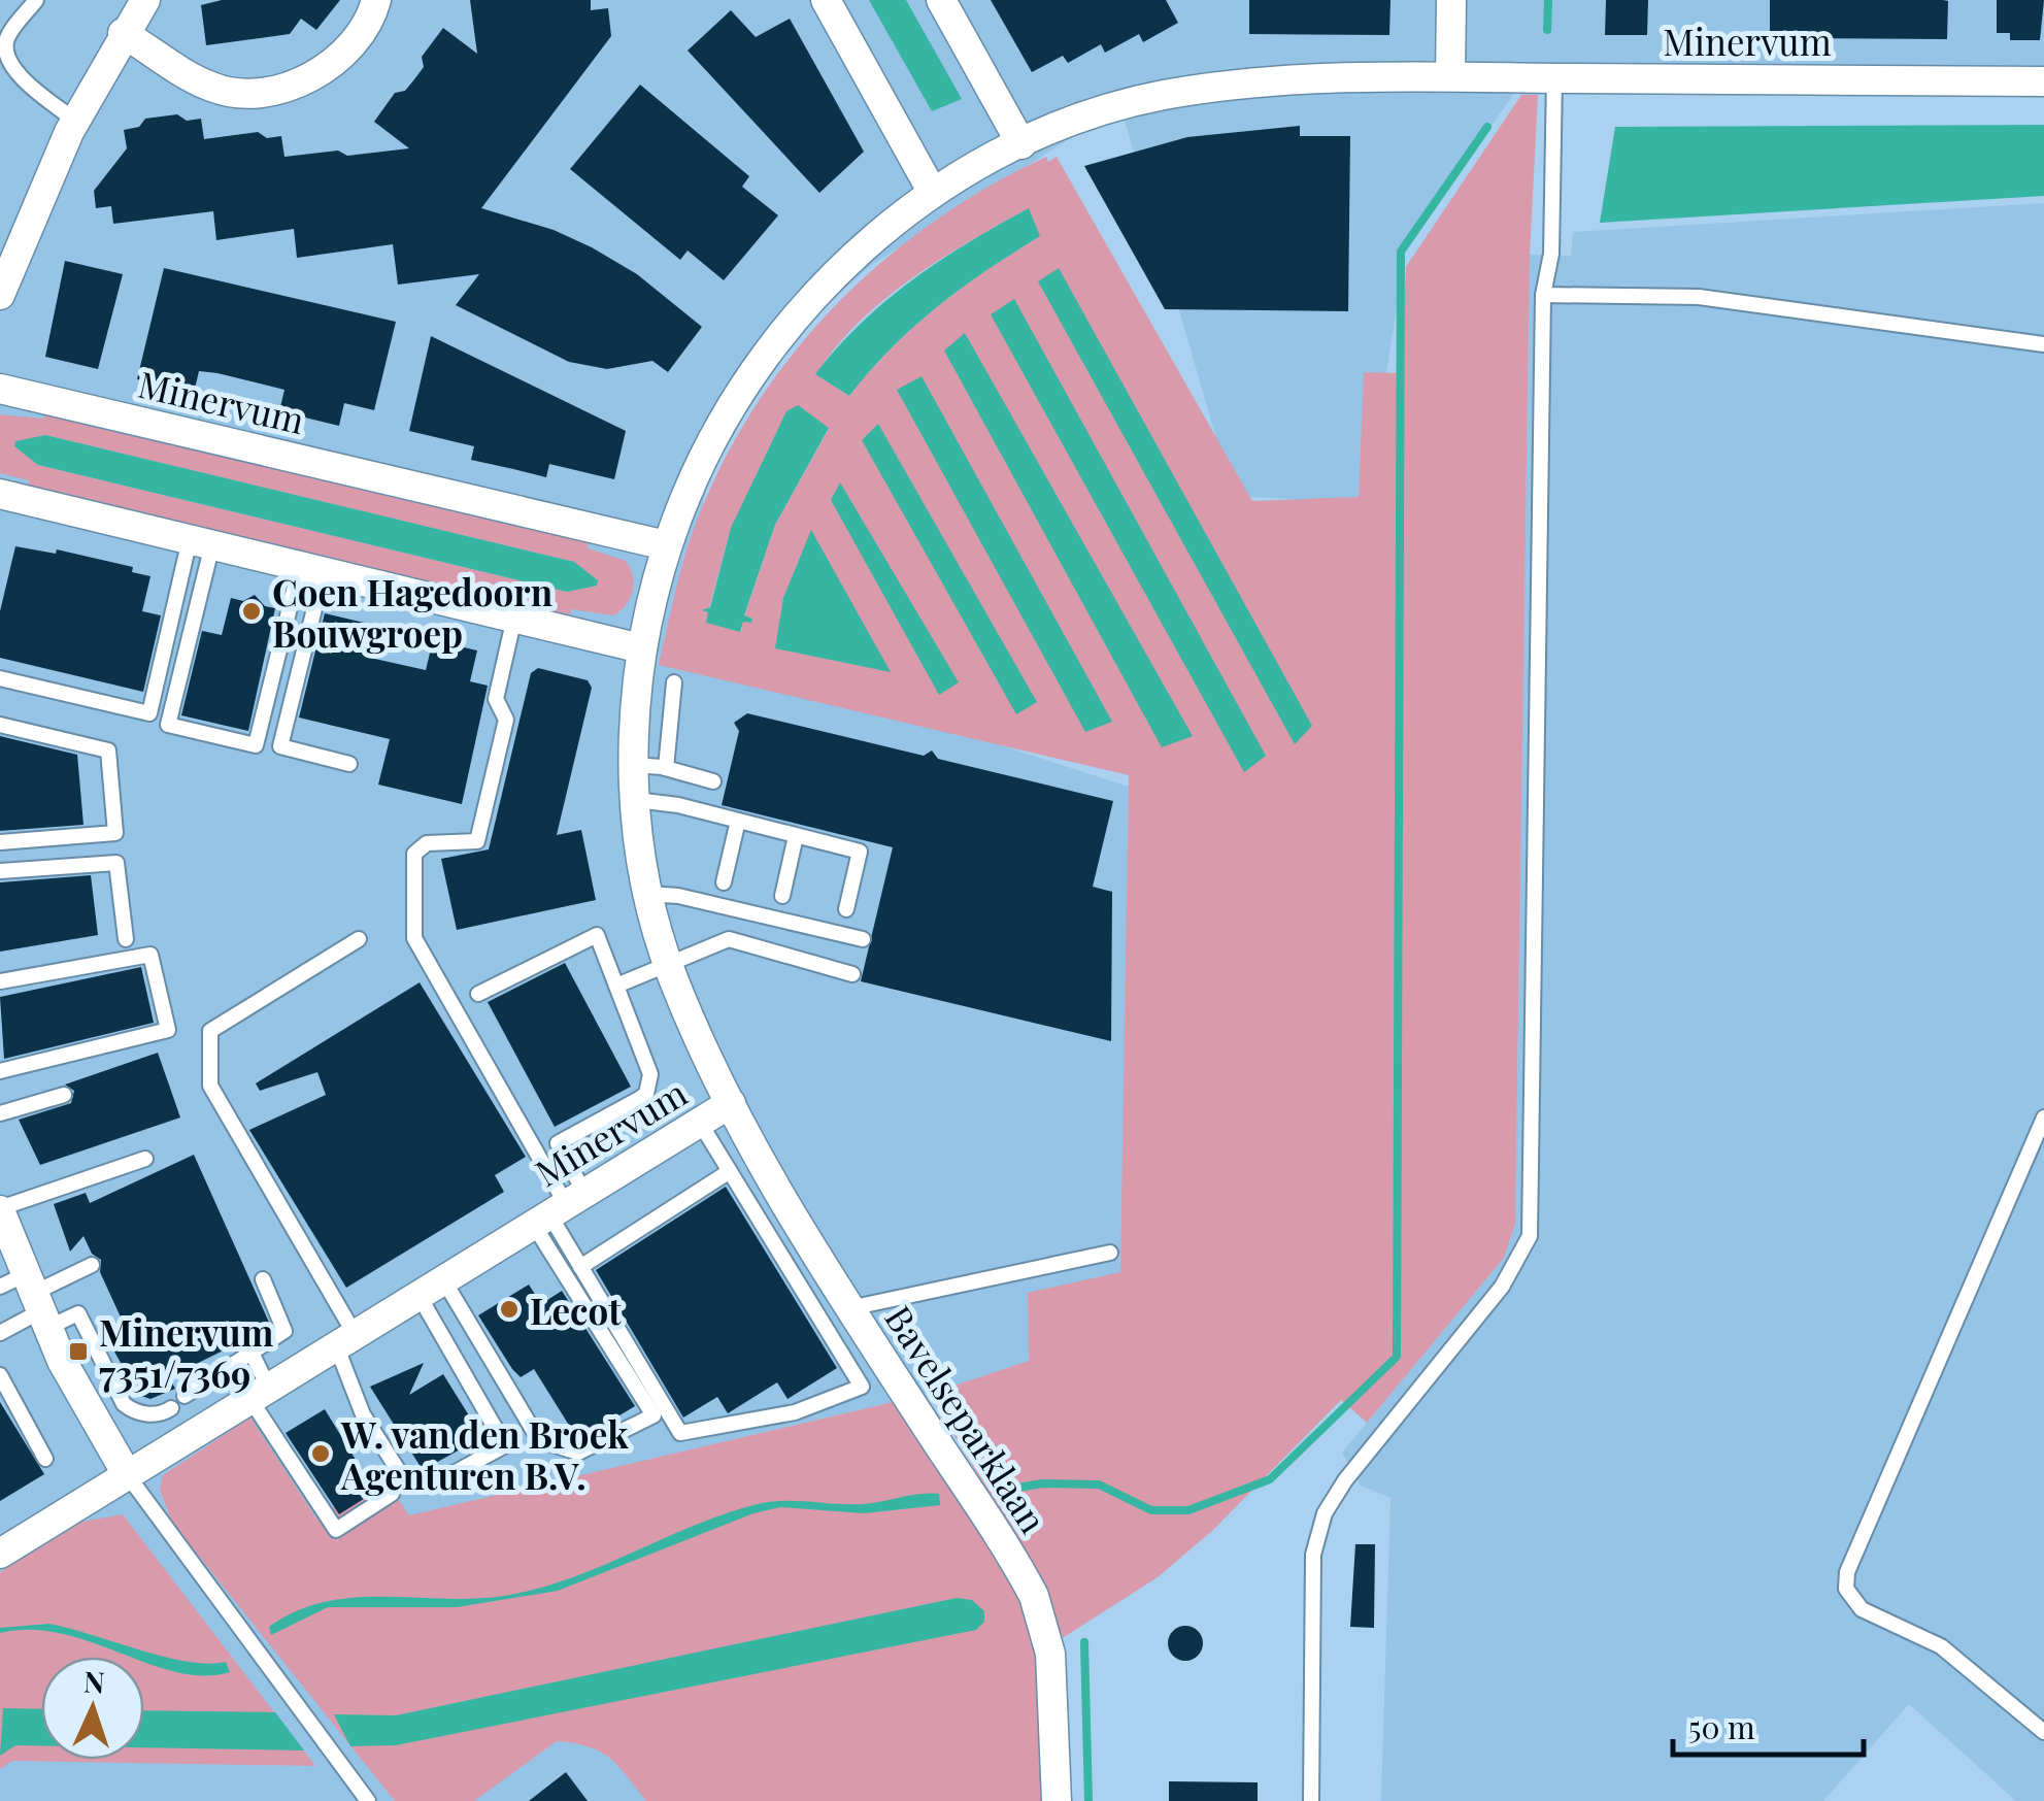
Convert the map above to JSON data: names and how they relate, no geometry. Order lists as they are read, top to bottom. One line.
{"streets":{"street":["Minervum","Bavelseparklaan"]},"crossings":[["Minervum","Bavelseparklaan"]],"places":{"other":["Coen Hagedoorn Bouwgroep","Lecot","W. van den Broek Agenturen B.V."],"transit":["Minervum 7351/7369"]},"scale_bar":"50 m","north":"top"}
